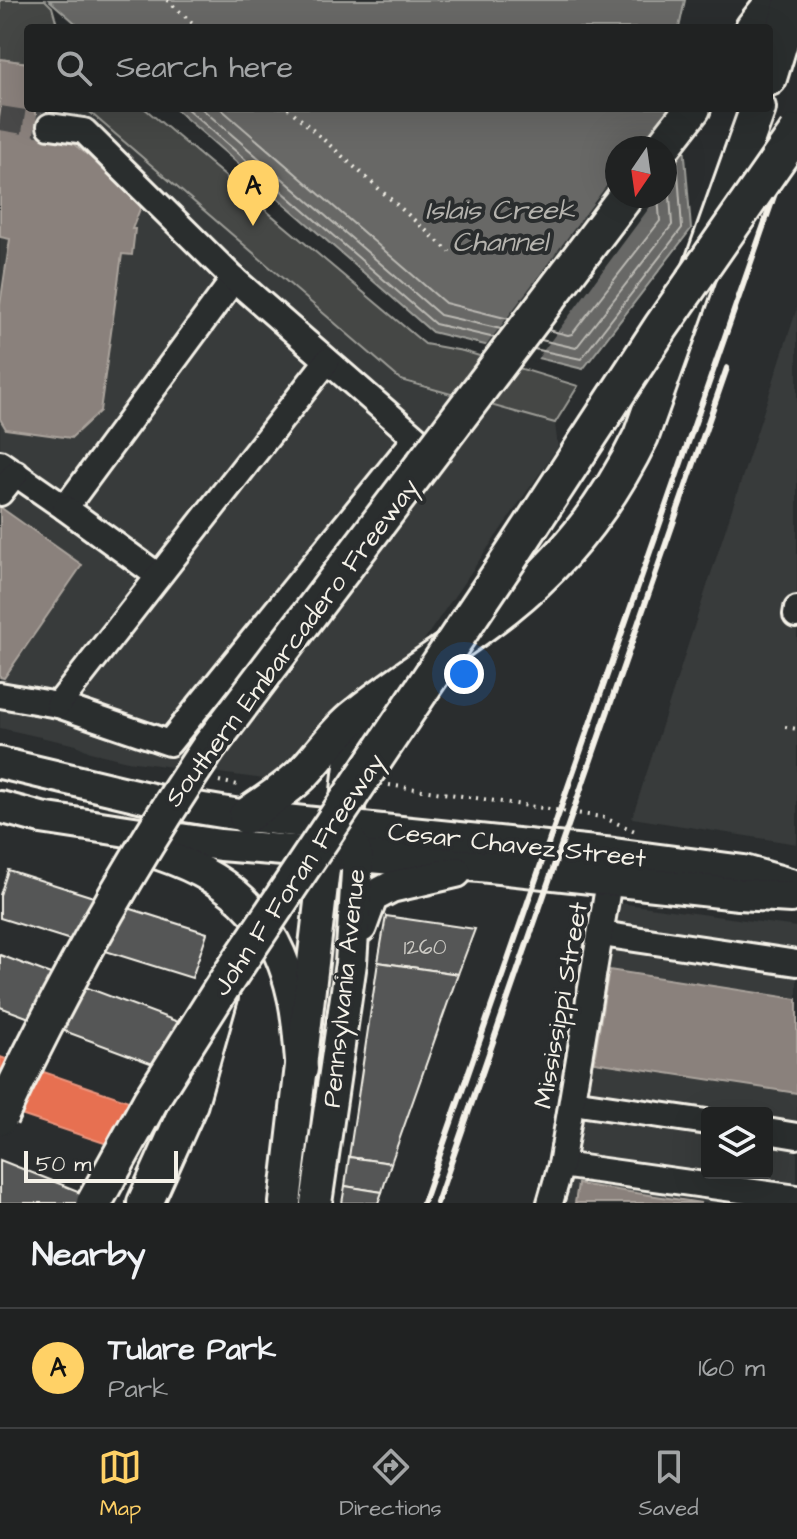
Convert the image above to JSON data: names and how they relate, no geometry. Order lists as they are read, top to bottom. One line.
{"streets":{"highway":["Southern Embarcadero Freeway","John F Foran Freeway"],"main road":["Cesar Chavez Street","Pennsylvania Avenue"],"street":["Mississippi Street"]},"crossings":[["Cesar Chavez Street","Pennsylvania Avenue"],["Cesar Chavez Street","Mississippi Street"]],"water":["Islais Creek Channel"],"house_numbers":["1260"],"scale_bar":"50 m","north":"bottom","page":{"search":"Search here","pins":"A","scale":"50 m","heading":"Nearby","list":[{"mark":"A","name":"Tulare Park","note":"Park","value":"160 m"}],"nav":["Map","Directions","Saved"]}}
